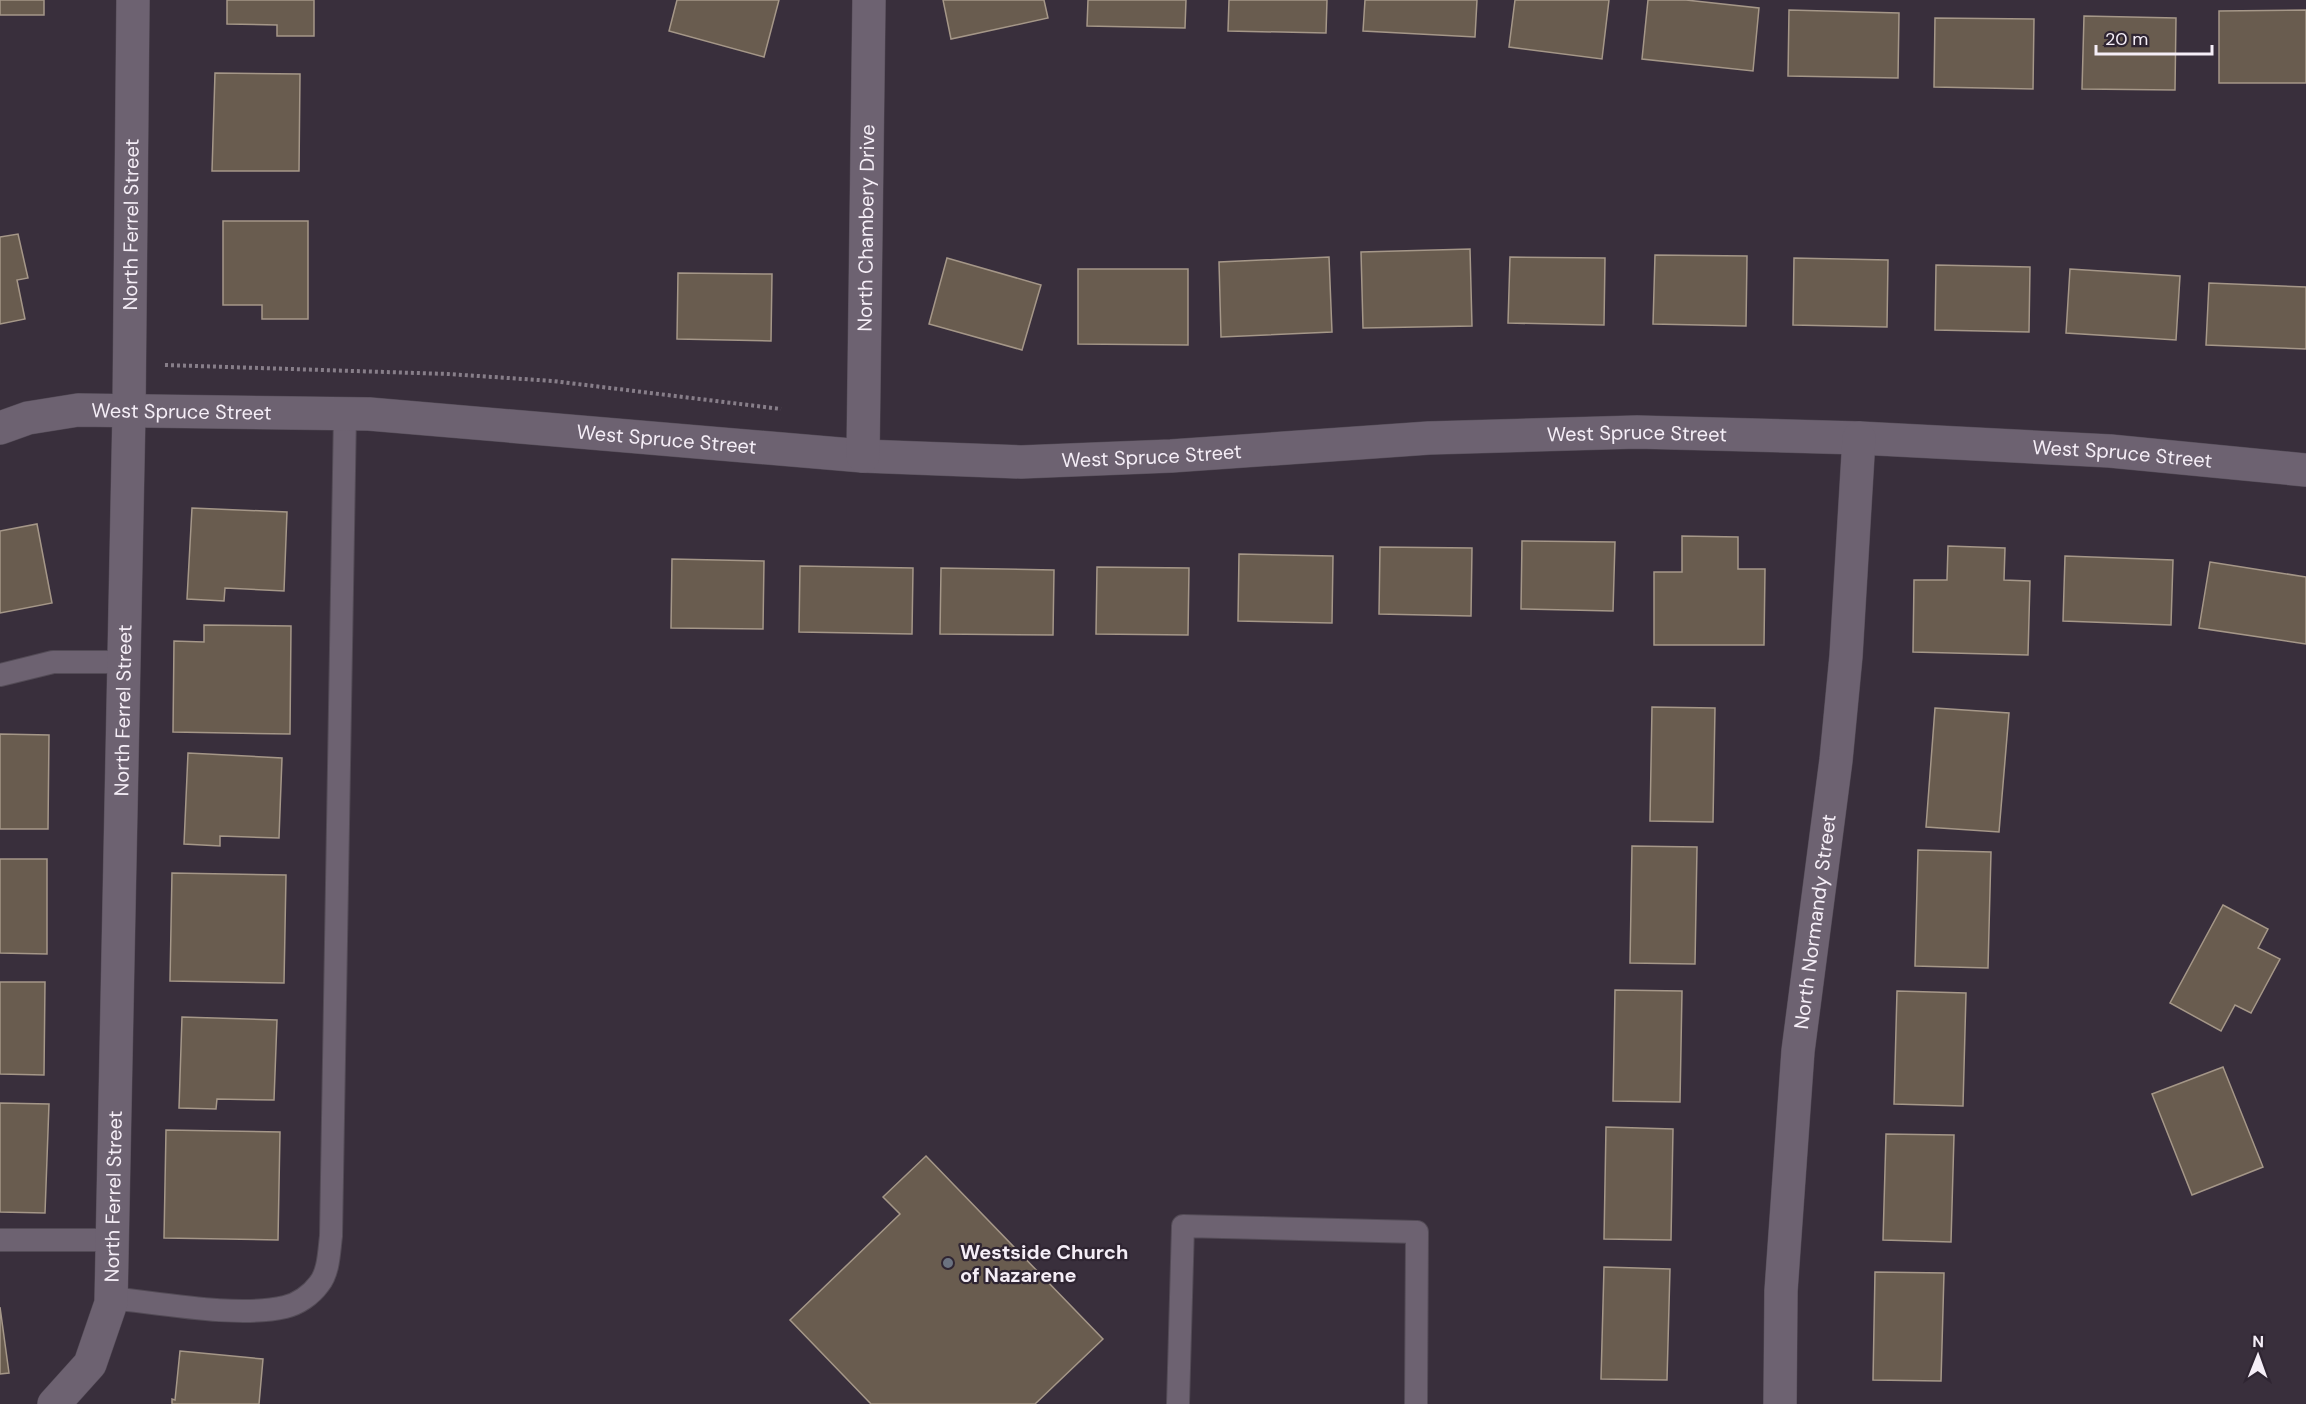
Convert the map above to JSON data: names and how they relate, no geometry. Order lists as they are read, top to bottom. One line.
{"streets":{"street":["North Ferrel Street","North Chambery Drive","West Spruce Street","North Normandy Street"]},"crossings":[["North Ferrel Street","West Spruce Street"],["North Chambery Drive","West Spruce Street"],["West Spruce Street","North Normandy Street"]],"places":["Westside Church of Nazarene"],"scale_bar":"20 m","north":"top"}
